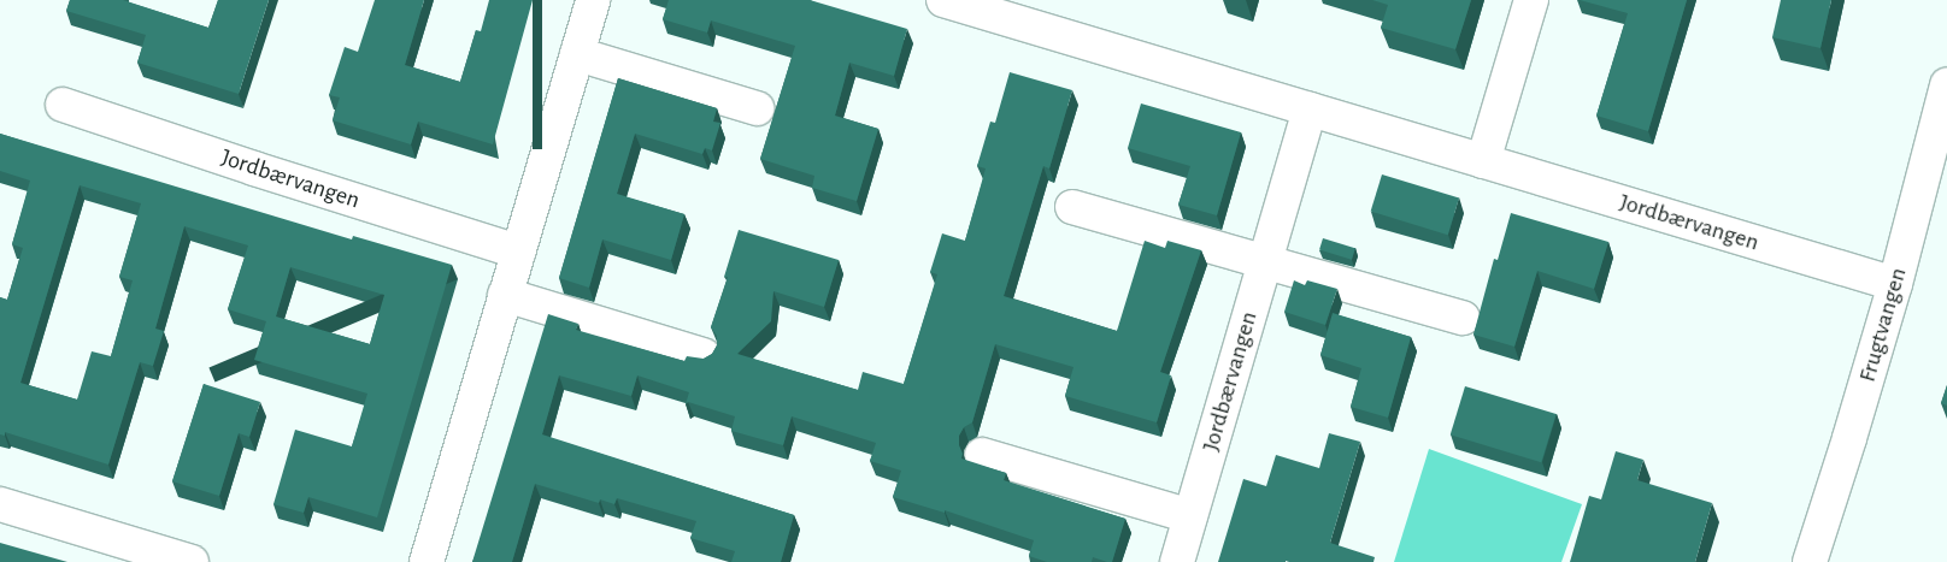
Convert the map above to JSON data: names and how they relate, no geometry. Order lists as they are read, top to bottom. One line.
{"streets":{"street":["Jordbærvangen","Frugtvangen"]},"crossings":[["Jordbærvangen","Frugtvangen"]]}
